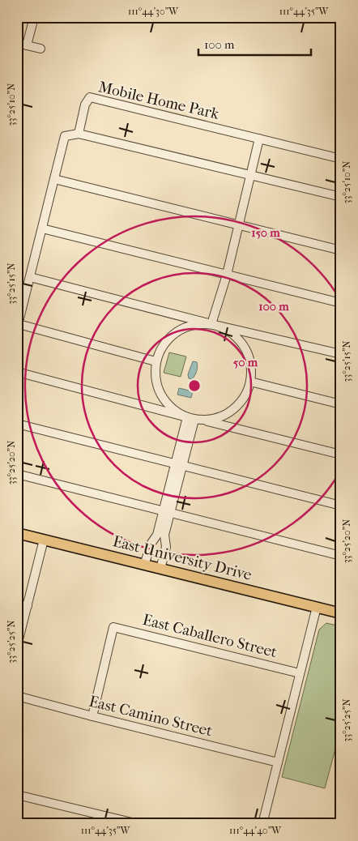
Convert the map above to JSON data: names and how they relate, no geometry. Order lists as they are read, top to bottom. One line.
{"streets":{"main road":["East University Drive"],"street":["Mobile Home Park","East Caballero Street","East Camino Street"]},"crossings":[["East Caballero Street","East Camino Street"]],"scale_bar":"100 m","coordinates":["111°44'30\"W","111°44'35\"W","33°25'10\"N","33°25'15\"N","33°25'20\"N","33°25'25\"N","111°44'40\"W"],"rings":["150 m","100 m","50 m"]}
